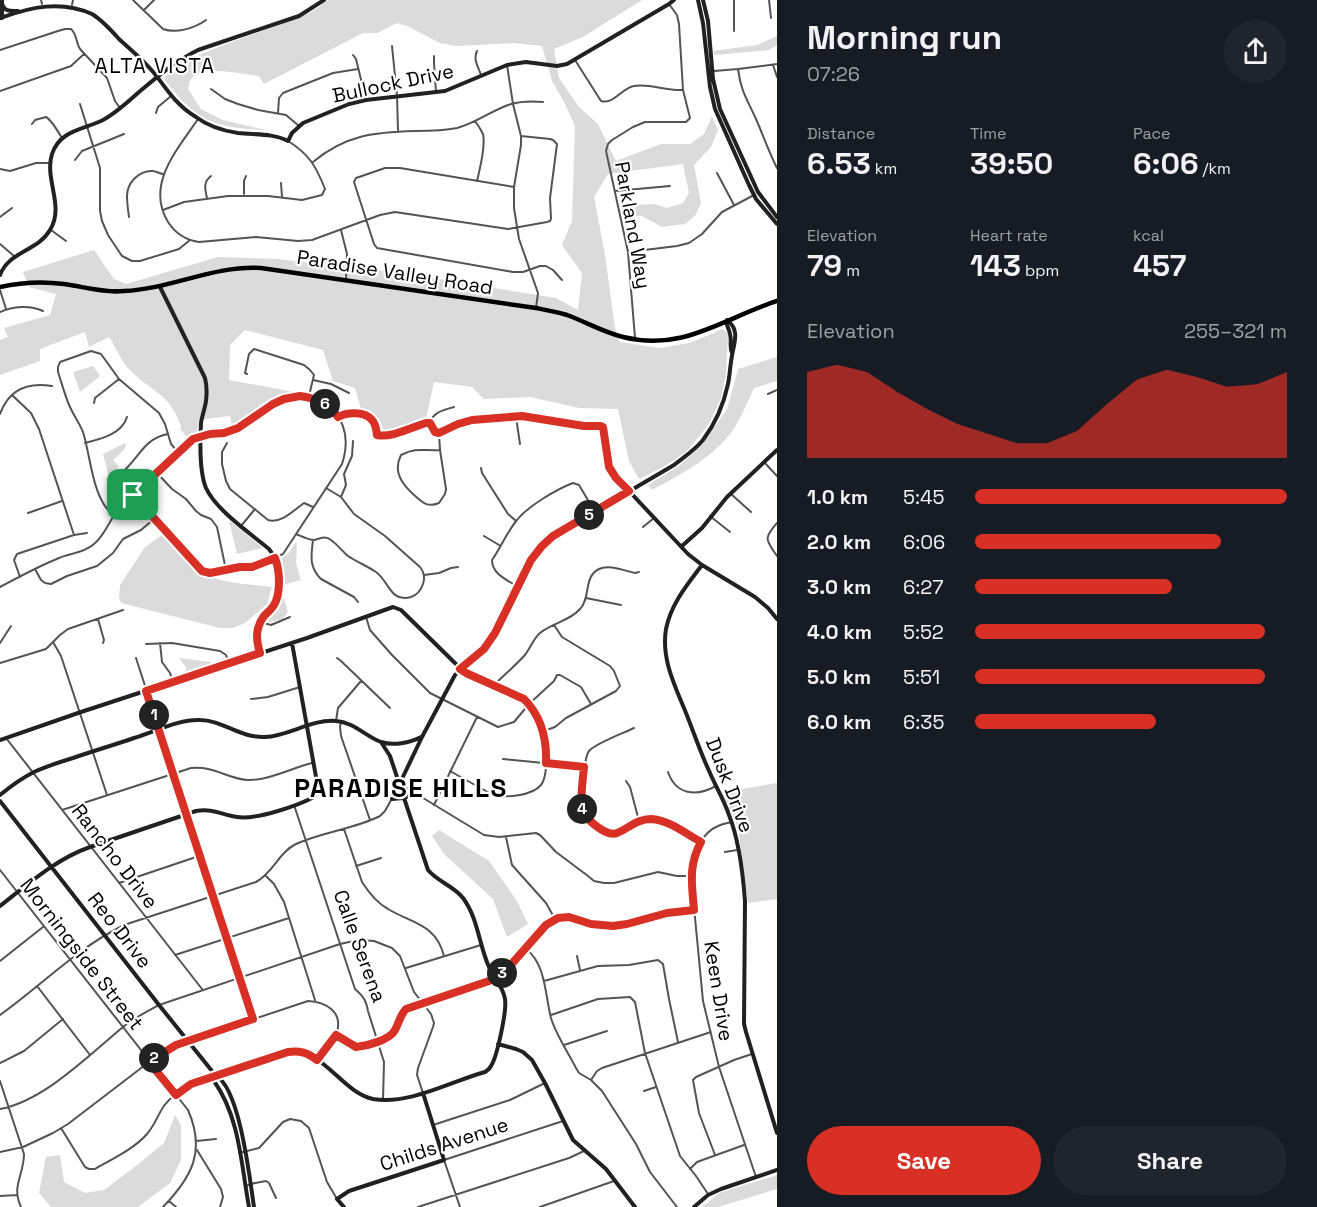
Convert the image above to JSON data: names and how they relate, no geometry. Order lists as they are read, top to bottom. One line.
{"streets":{"main road":["Paradise Valley Road"],"street":["Bullock Drive","Parkland Way","Dusk Drive","Rancho Drive","Reo Drive","Calle Serena","Morningside Street","Keen Drive","Childs Avenue"]},"crossings":[["Bullock Drive","Parkland Way"],["Parkland Way","Paradise Valley Road"]],"districts":["ALTA VISTA","PARADISE HILLS"],"page":{"heading":["Morning run","07:26"],"stats":[["Distance","6.53 km"],["Time","39:50"],["Pace","6:06 /km"],["Elevation","79 m"],["Heart rate","143 bpm"],["kcal","457"]],"chart":["Elevation","255–321 m"],"pins":["6","5","1","4","3","2"],"list":[{"name":"1.0 km","note":"5:45"},{"name":"2.0 km","note":"6:06"},{"name":"3.0 km","note":"6:27"},{"name":"4.0 km","note":"5:52"},{"name":"5.0 km","note":"5:51"},{"name":"6.0 km","note":"6:35"}],"buttons":["Save","Share"]}}
